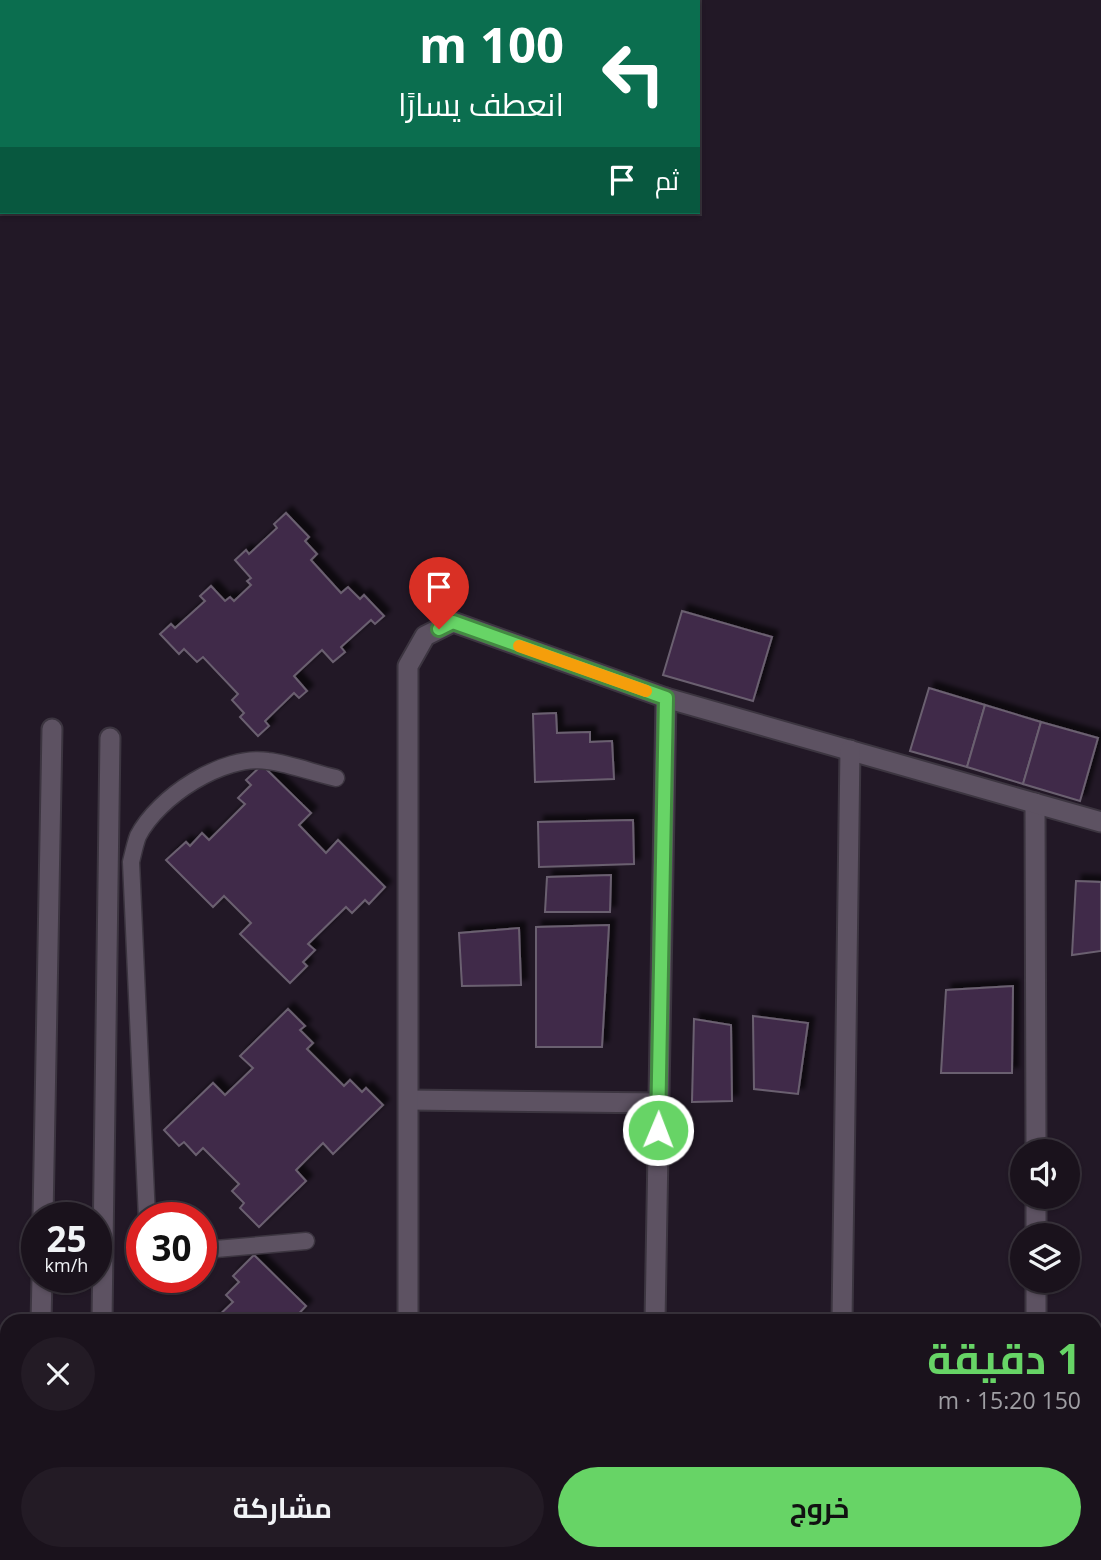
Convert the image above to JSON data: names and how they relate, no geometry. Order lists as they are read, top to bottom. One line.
{"page":{"turn":["100 m","انعطف يسارًا"],"then":"ثم","speed":"25 km/h","limit":"30","heading":["1 دقيقة","150 m · 15:20"],"buttons":["خروج","مشاركة"]}}
